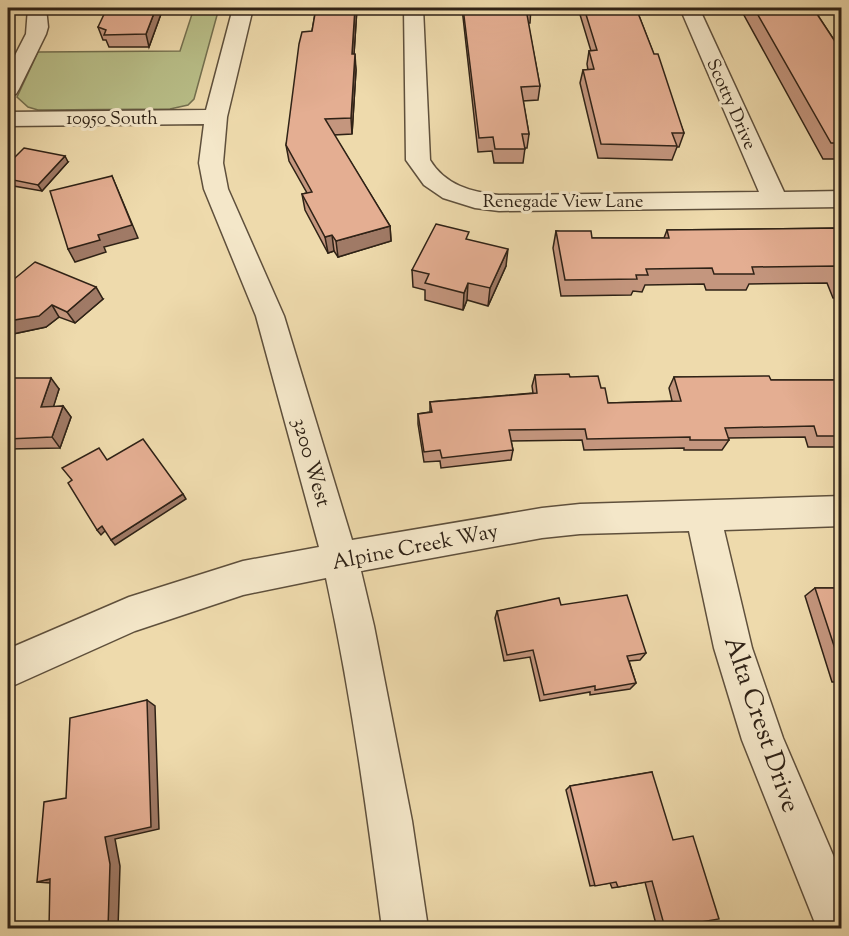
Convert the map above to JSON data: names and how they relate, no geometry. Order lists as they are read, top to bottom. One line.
{"streets":{"street":["Scotty Drive","10950 South","Renegade View Lane","3200 West","Alpine Creek Way","Alta Crest Drive"]},"crossings":[["Scotty Drive","Renegade View Lane"],["10950 South","3200 West"],["3200 West","Alpine Creek Way"],["Alpine Creek Way","Alta Crest Drive"]]}
